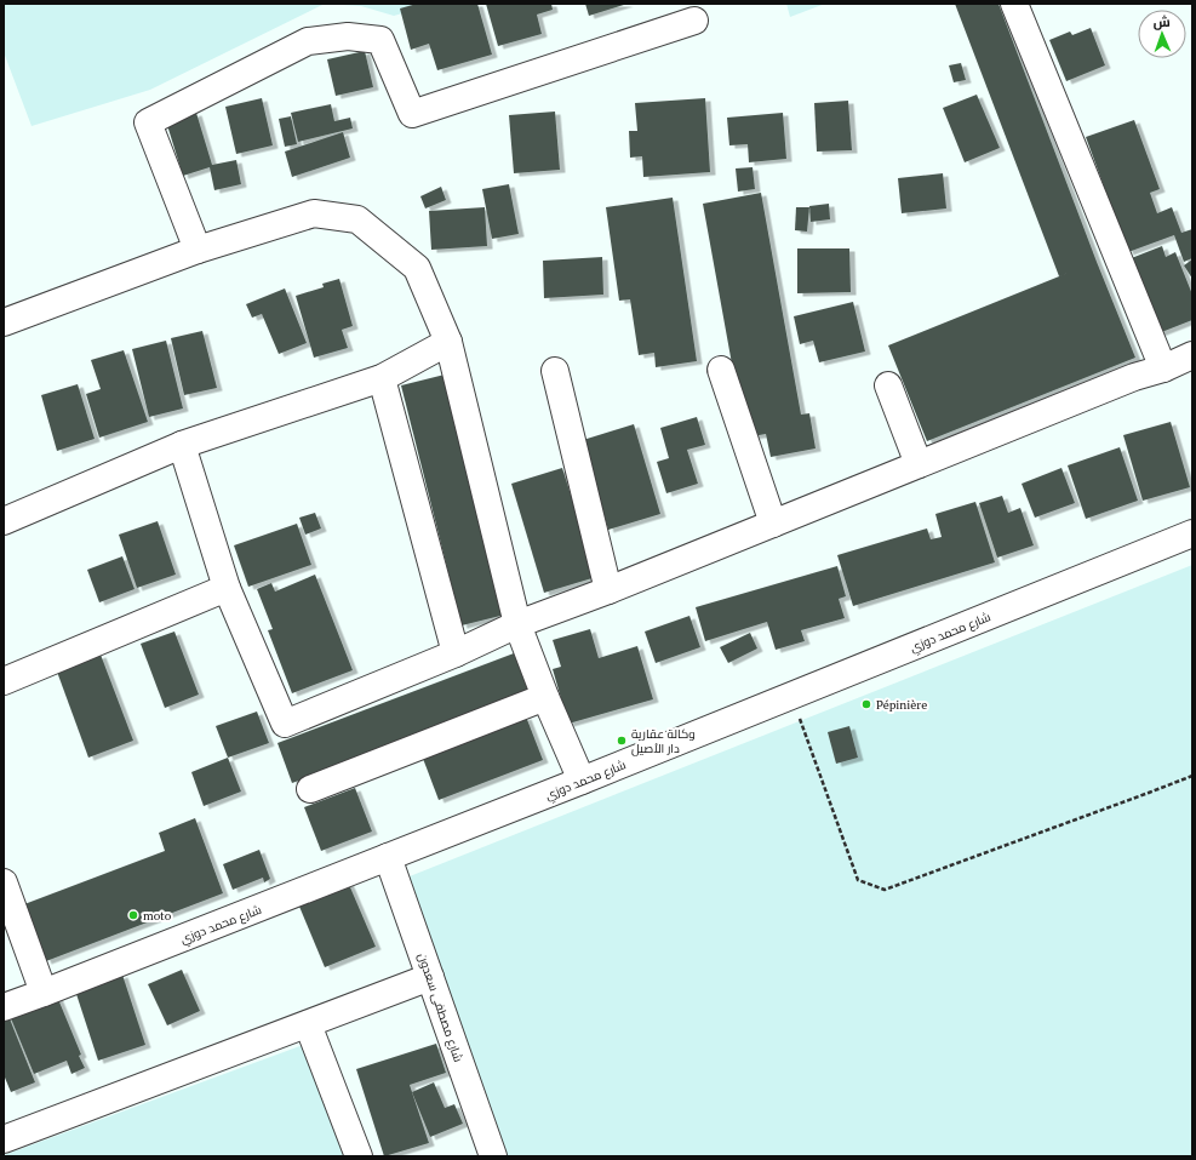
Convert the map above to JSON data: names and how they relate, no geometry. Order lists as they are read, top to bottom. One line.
{"streets":{"street":["شارع محمد دوزي","شارع مصطفى سعدون"]},"crossings":[["شارع محمد دوزي","شارع مصطفى سعدون"]],"places":["Pépinière","وكالة عقارية دار الأصيل","moto"],"north":"top"}
